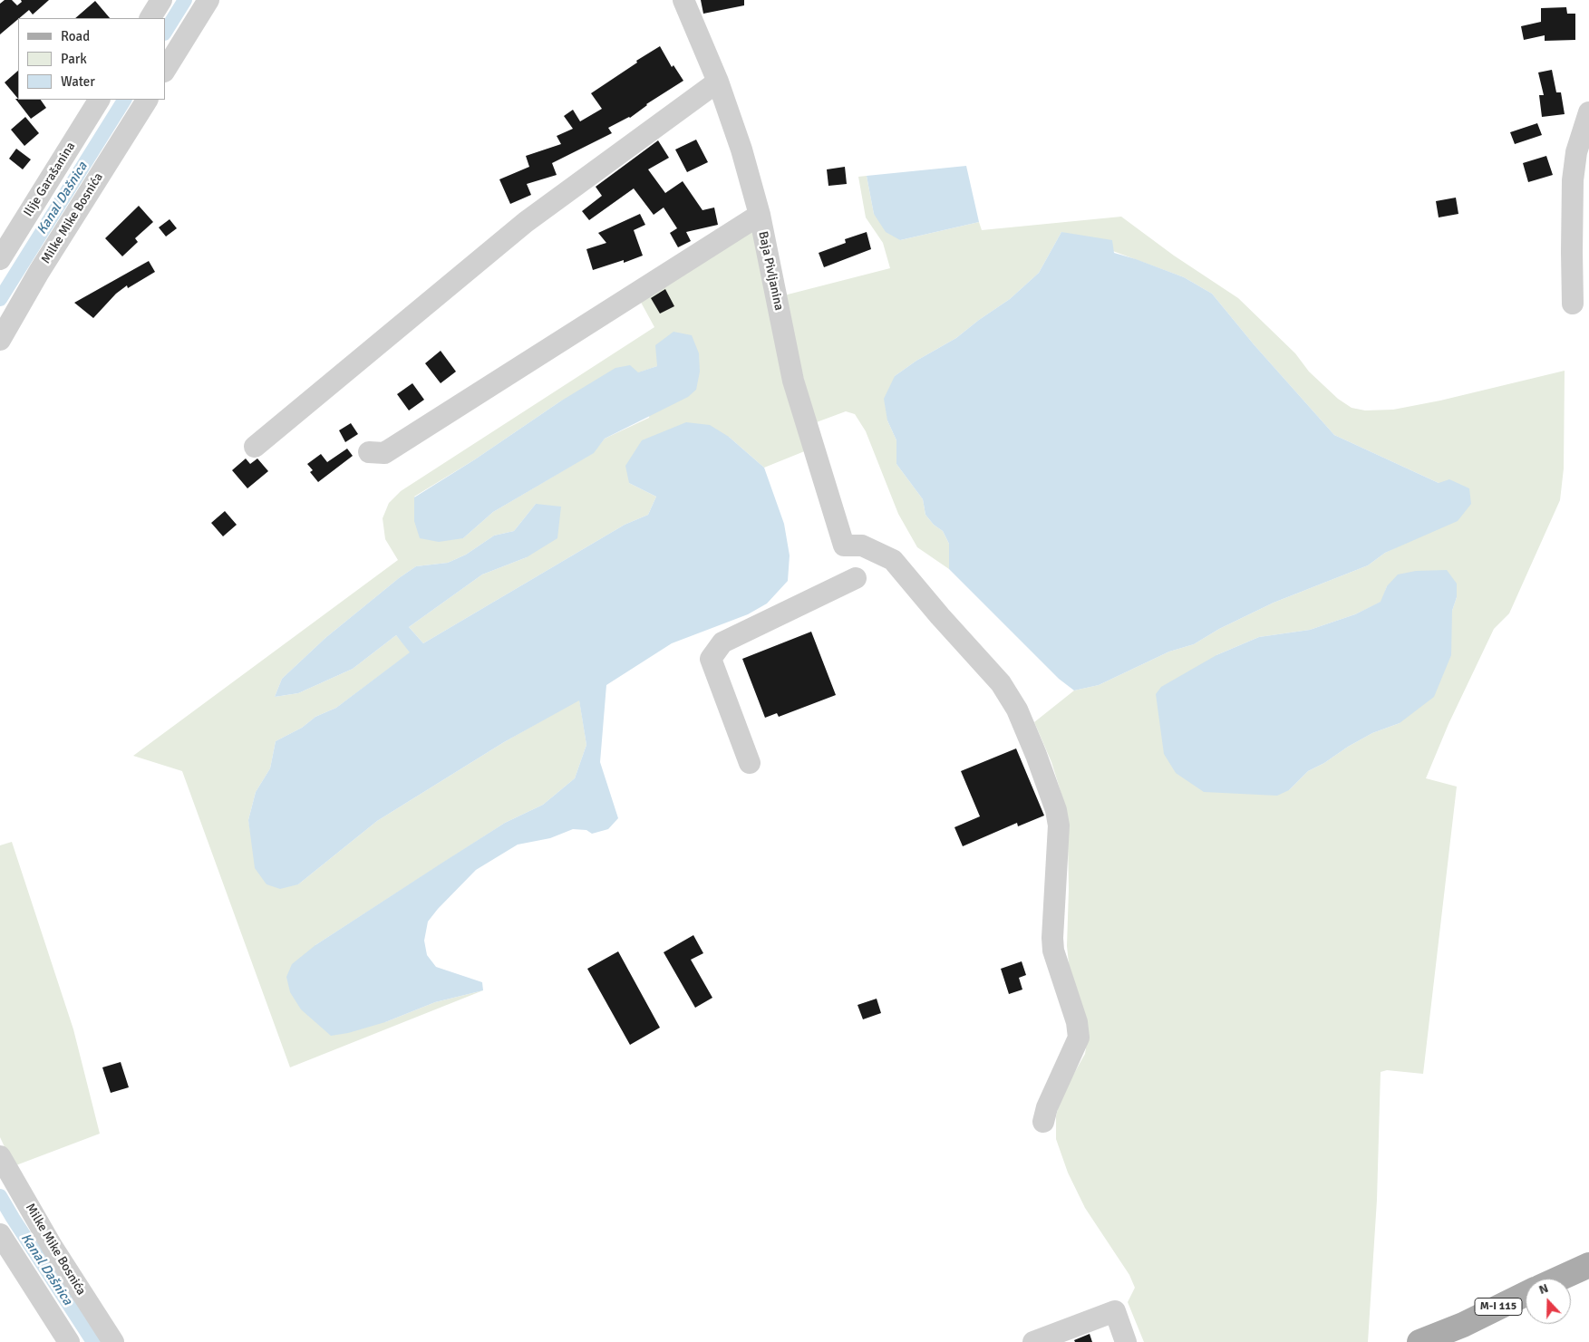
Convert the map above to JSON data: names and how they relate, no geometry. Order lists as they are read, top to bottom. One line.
{"streets":{"main road":["M-I 115"],"street":["Ilije Garašanina","Milke Mike Bosnića","Baja Pivljanina"]},"water":["Kanal Dašnica"],"legend":["Road","Park","Water"],"north":"top"}
